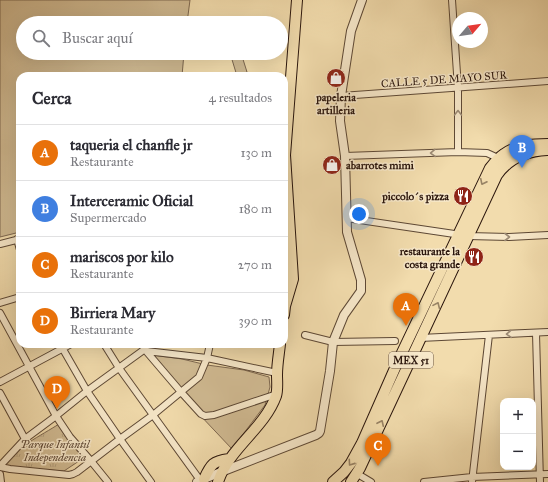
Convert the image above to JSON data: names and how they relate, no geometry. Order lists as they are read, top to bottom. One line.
{"streets":{"main road":["MEX 51"],"street":["CALLE 5 DE MAYO SUR"]},"parks":["Parque Infantil Independencia"],"places":{"shop":["papeleria artilleria","abarrotes mimi"],"restaurant":["piccolo´s pizza","restaurante la costa grande"]},"north":"top right","page":{"search":"Buscar aquí","heading":["Cerca","4 resultados"],"list":[{"mark":"A","name":"taqueria el chanfle jr","note":"Restaurante","value":"130 m"},{"mark":"B","name":"Interceramic Oficial","note":"Supermercado","value":"180 m"},{"mark":"C","name":"mariscos por kilo","note":"Restaurante","value":"270 m"},{"mark":"D","name":"Birriera Mary","note":"Restaurante","value":"390 m"}],"pins":["B","A","D","C"],"map_buttons":["+","−"]}}
